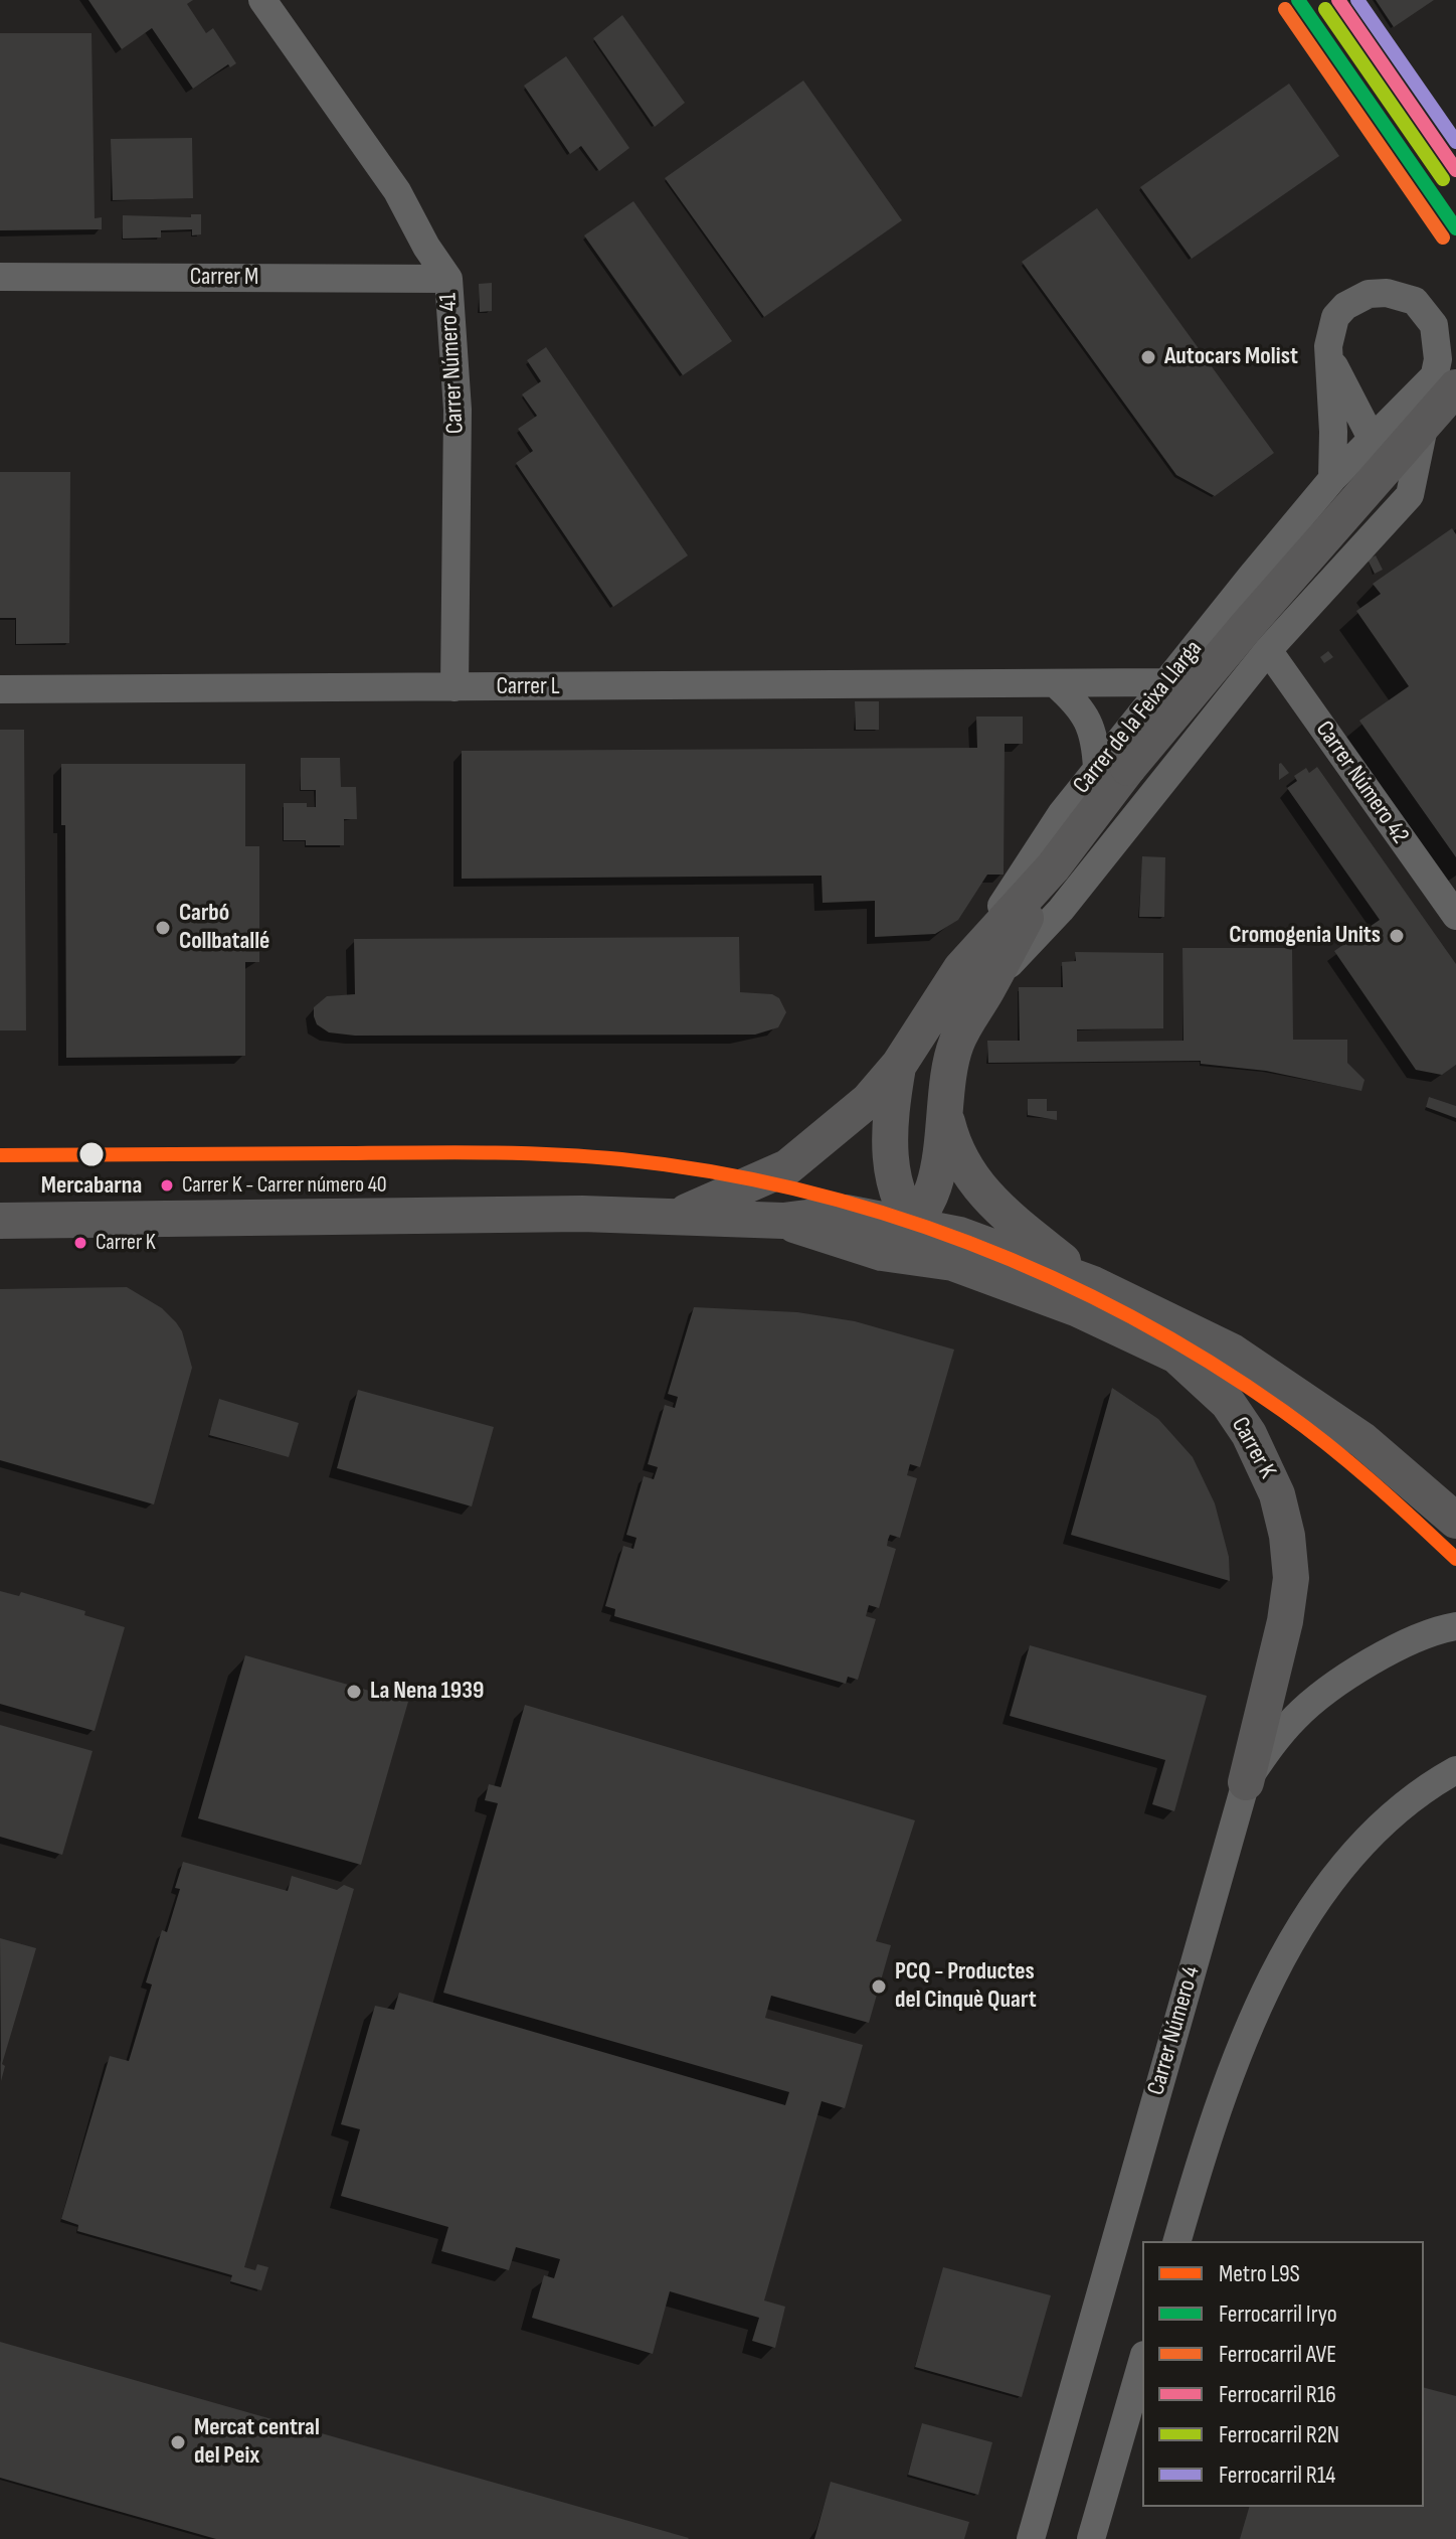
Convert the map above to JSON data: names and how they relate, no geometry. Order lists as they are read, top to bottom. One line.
{"streets":{"main road":["Carrer de la Feixa Llarga","Carrer K"],"street":["Carrer M","Carrer Número 41","Carrer L","Carrer Número 42","Carrer Número 4"]},"crossings":[["Carrer M","Carrer Número 41"],["Carrer Número 41","Carrer L"],["Carrer L","Carrer de la Feixa Llarga"],["Carrer de la Feixa Llarga","Carrer Número 42"],["Carrer de la Feixa Llarga","Carrer K"],["Carrer K","Carrer Número 4"]],"places":["Autocars Molist","Carbó Collbatallé","Cromogenia Units","Mercabarna","Carrer K - Carrer número 40","Carrer K","La Nena 1939","PCQ - Productes del Cinquè Quart","Mercat central del Peix"],"lines":["rail line Iryo","rail line R16","rail line R14","rail line AVE","rail line R2N","metro line L9S"],"legend":["Metro L9S","Ferrocarril Iryo","Ferrocarril AVE","Ferrocarril R16","Ferrocarril R2N","Ferrocarril R14"]}
